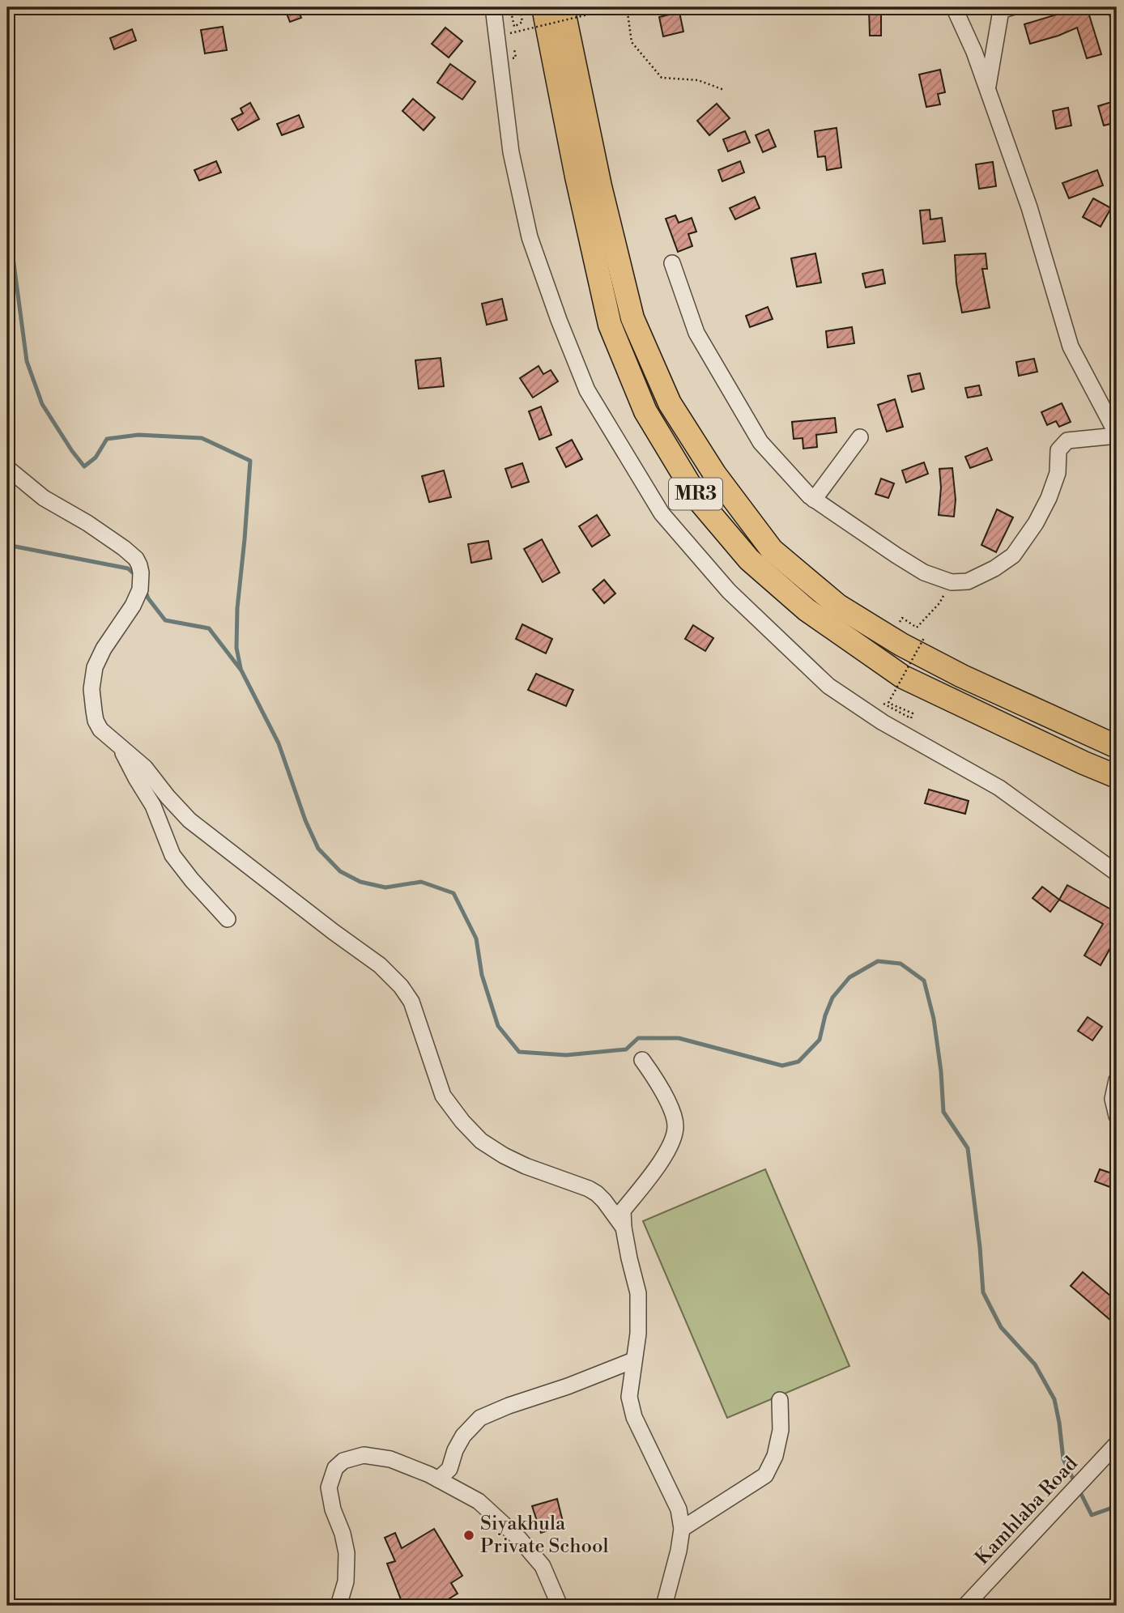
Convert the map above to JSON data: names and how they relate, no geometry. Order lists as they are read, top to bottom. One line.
{"streets":{"highway":["MR3"],"street":["Kamhlaba Road"]},"places":["Siyakhula Private School"]}
